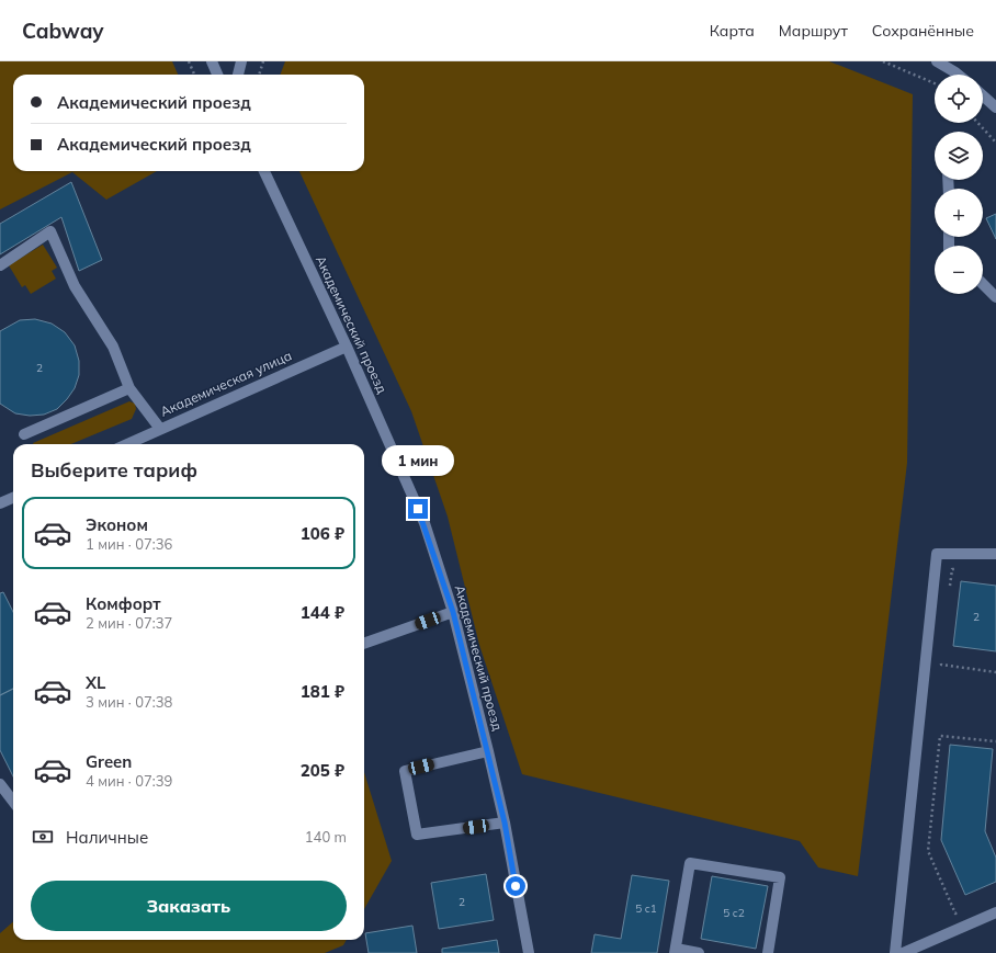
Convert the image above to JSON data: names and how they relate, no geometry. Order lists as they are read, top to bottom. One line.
{"streets":{"street":["Академический проезд","Академическая улица"]},"crossings":[["Академический проезд","Академическая улица"]],"house_numbers":["2","2","2","5 с1","5 с2"],"page":{"header":"Cabway","nav":["Карта","Маршрут","Сохранённые"],"map_buttons":["+","−"],"banner":["Академический проезд","Академический проезд"],"heading":"Выберите тариф","bubble":"1 мин","list":[{"name":"Эконом","note":"1 мин · 07:36","value":"106 ₽"},{"name":"Комфорт","note":"2 мин · 07:37","value":"144 ₽"},{"name":"XL","note":"3 мин · 07:38","value":"181 ₽"},{"name":"Green","note":"4 мин · 07:39","value":"205 ₽"}],"pay":["Наличные","140 m"],"buttons":"Заказать"}}
